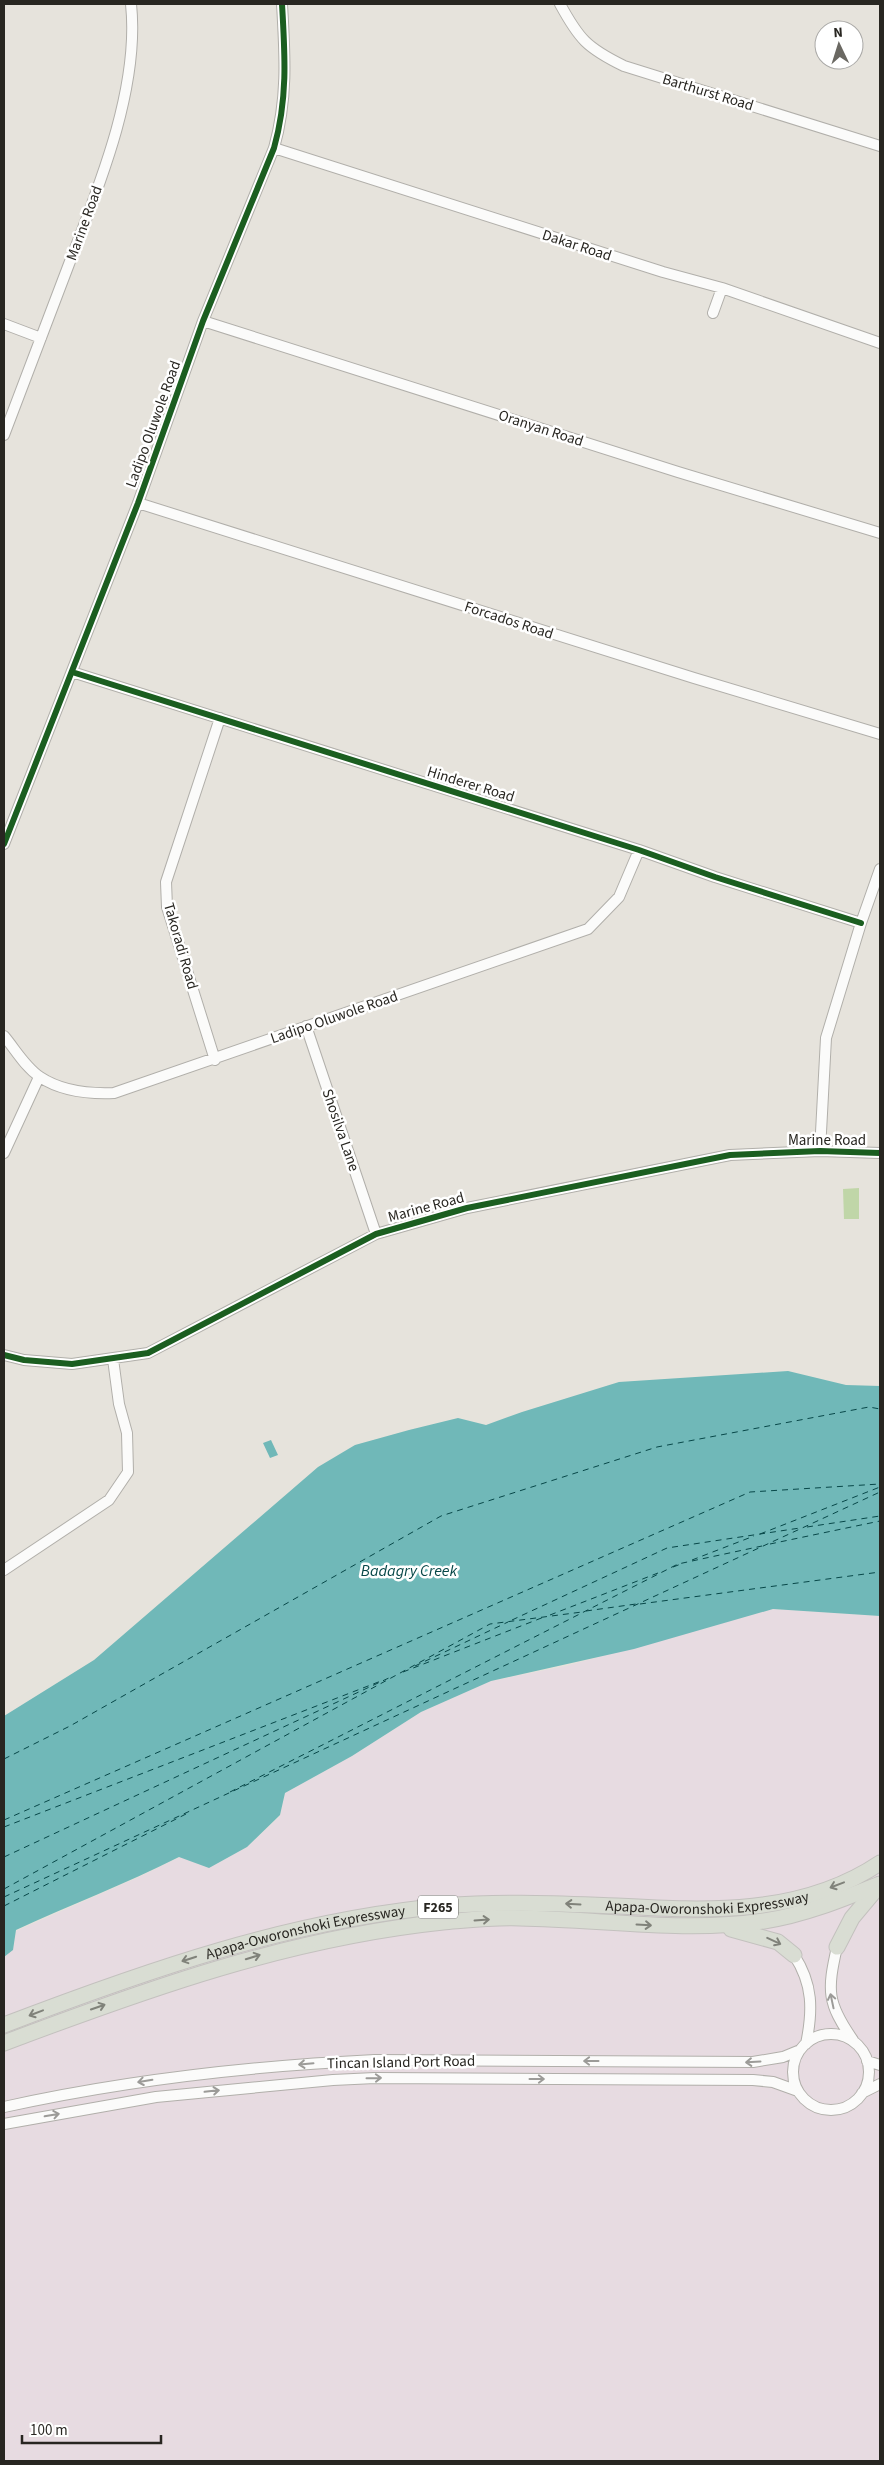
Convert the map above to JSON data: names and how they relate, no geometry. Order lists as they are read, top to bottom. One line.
{"streets":{"highway":["Apapa-Oworonshoki Expressway","F265"],"street":["Barthurst Road","Marine Road","Dakar Road","Ladipo Oluwole Road","Oranyan Road","Forcados Road","Hinderer Road","Takoradi Road","Shosilva Lane","Tincan Island Port Road"]},"crossings":[["Marine Road","Shosilva Lane"],["Dakar Road","Ladipo Oluwole Road"],["Ladipo Oluwole Road","Oranyan Road"],["Ladipo Oluwole Road","Forcados Road"],["Ladipo Oluwole Road","Hinderer Road"],["Ladipo Oluwole Road","Takoradi Road"],["Ladipo Oluwole Road","Shosilva Lane"],["Hinderer Road","Takoradi Road"]],"water":["Badagry Creek"],"scale_bar":"100 m","north":"top"}
